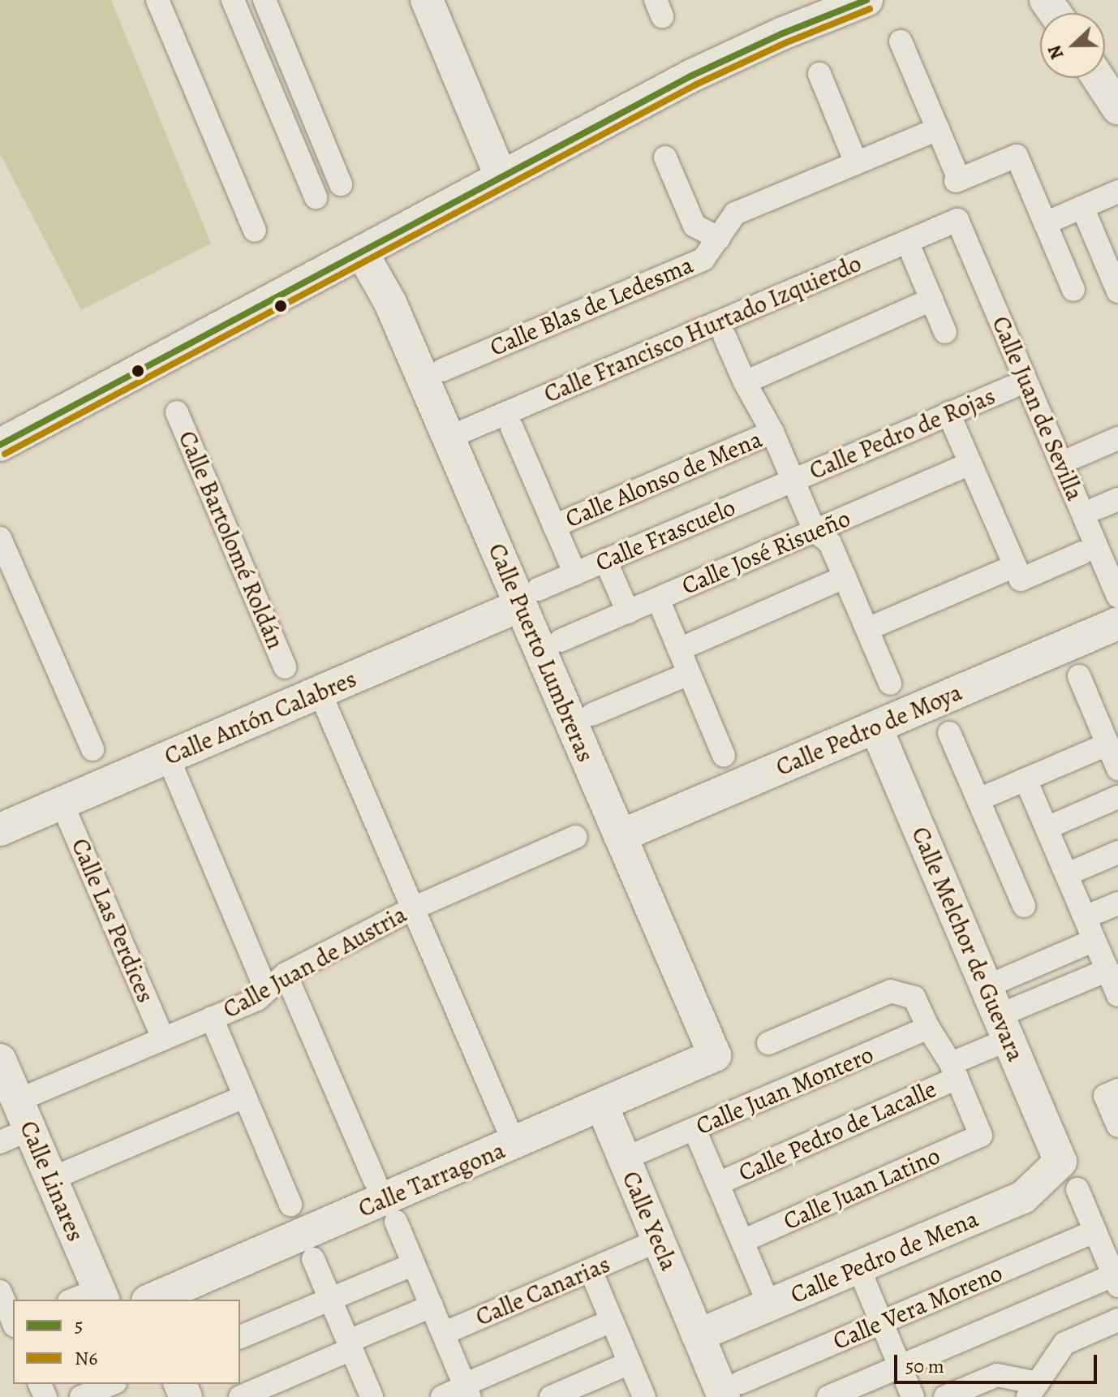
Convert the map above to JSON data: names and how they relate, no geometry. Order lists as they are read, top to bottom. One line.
{"streets":{"street":["Calle Blas de Ledesma","Calle Francisco Hurtado Izquierdo","Calle Juan de Sevilla","Calle Pedro de Rojas","Calle Alonso de Mena","Calle Frascuelo","Calle Bartolomé Roldán","Calle José Risueño","Calle Puerto Lumbreras","Calle Antón Calabres","Calle Pedro de Moya","Calle Las Perdices","Calle Melchor de Guevara","Calle Juan de Austria","Calle Juan Montero","Calle Pedro de Lacalle","Calle Tarragona","Calle Linares","Calle Juan Latino","Calle Yecla","Calle Pedro de Mena","Calle Canarias","Calle Vera Moreno"]},"crossings":[["Calle Francisco Hurtado Izquierdo","Calle Juan de Sevilla"],["Calle Francisco Hurtado Izquierdo","Calle Puerto Lumbreras"],["Calle Pedro de Rojas","Calle Frascuelo"],["Calle Frascuelo","Calle Puerto Lumbreras"],["Calle Frascuelo","Calle Antón Calabres"],["Calle Puerto Lumbreras","Calle Antón Calabres"],["Calle Puerto Lumbreras","Calle Pedro de Moya"],["Calle Puerto Lumbreras","Calle Tarragona"],["Calle Antón Calabres","Calle Las Perdices"],["Calle Pedro de Moya","Calle Melchor de Guevara"],["Calle Las Perdices","Calle Juan de Austria"],["Calle Melchor de Guevara","Calle Pedro de Mena"],["Calle Juan de Austria","Calle Linares"],["Calle Pedro de Lacalle","Calle Juan Latino"],["Calle Tarragona","Calle Yecla"],["Calle Yecla","Calle Pedro de Mena"],["Calle Yecla","Calle Vera Moreno"]],"lines":["transit line 5","transit line N6"],"legend":["5","N6"],"scale_bar":"50 m","north":"left"}
